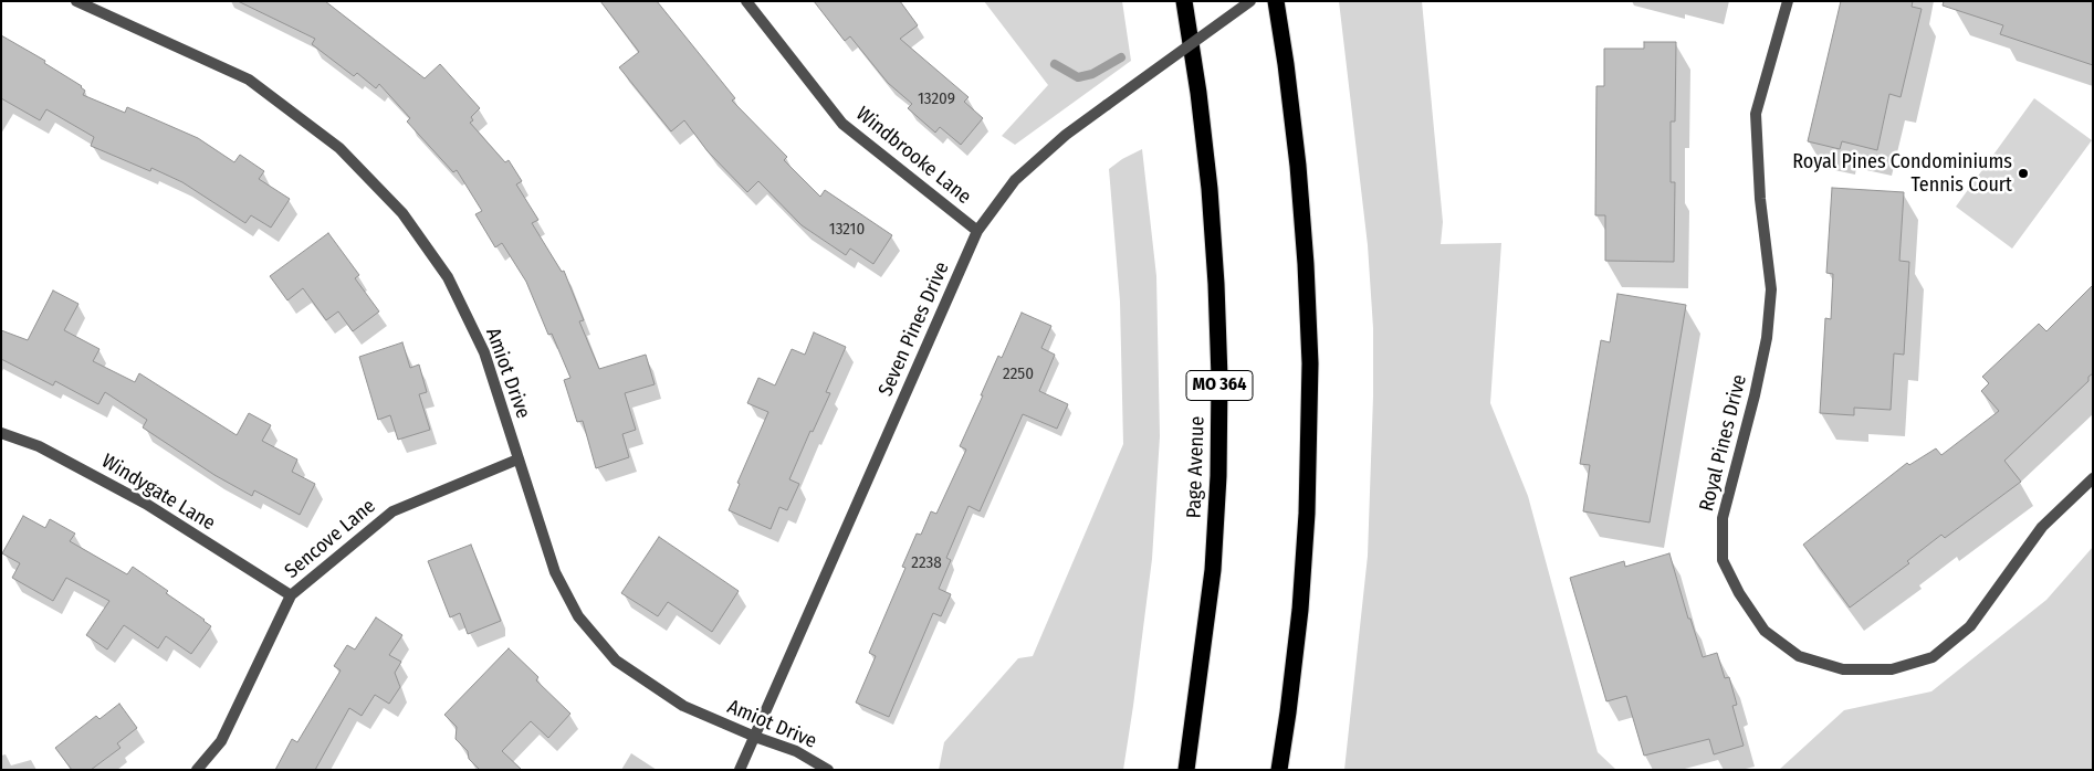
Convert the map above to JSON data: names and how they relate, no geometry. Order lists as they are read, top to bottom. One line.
{"streets":{"highway":["MO 364","Page Avenue"],"street":["Windbrooke Lane","Seven Pines Drive","Amiot Drive","Royal Pines Drive","Windygate Lane","Sencove Lane"]},"crossings":[["Windbrooke Lane","Seven Pines Drive"],["Seven Pines Drive","Amiot Drive"],["Amiot Drive","Sencove Lane"],["Windygate Lane","Sencove Lane"]],"places":["Royal Pines Condominiums Tennis Court"],"house_numbers":["13209","13210","2250","2238"]}
